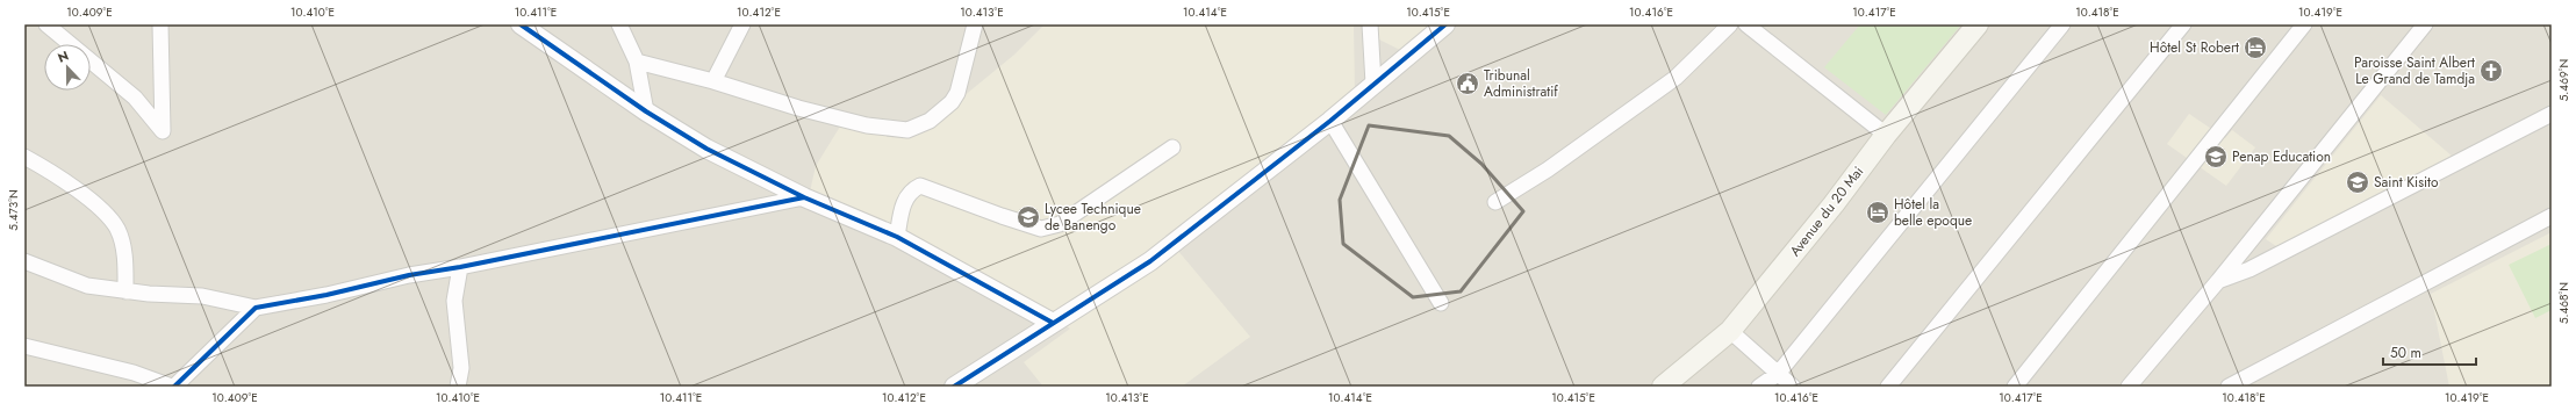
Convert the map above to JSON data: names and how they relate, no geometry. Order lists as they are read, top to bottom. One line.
{"streets":{"main road":["Avenue du 20 Mai"]},"places":{"hotel":["Hôtel St Robert","Hôtel la belle epoque"],"church":["Paroisse Saint Albert Le Grand de Tamdja"],"public building":["Tribunal Administratif"],"school or university":["Penap Education","Saint Kisito","Lycee Technique de Banengo"]},"scale_bar":"50 m","north":"top","coordinates":["10.409°E","10.410°E","10.411°E","10.412°E","10.413°E","10.414°E","10.415°E","10.416°E","10.417°E","10.418°E","10.419°E","5.469°N","5.473°N","5.468°N"]}
